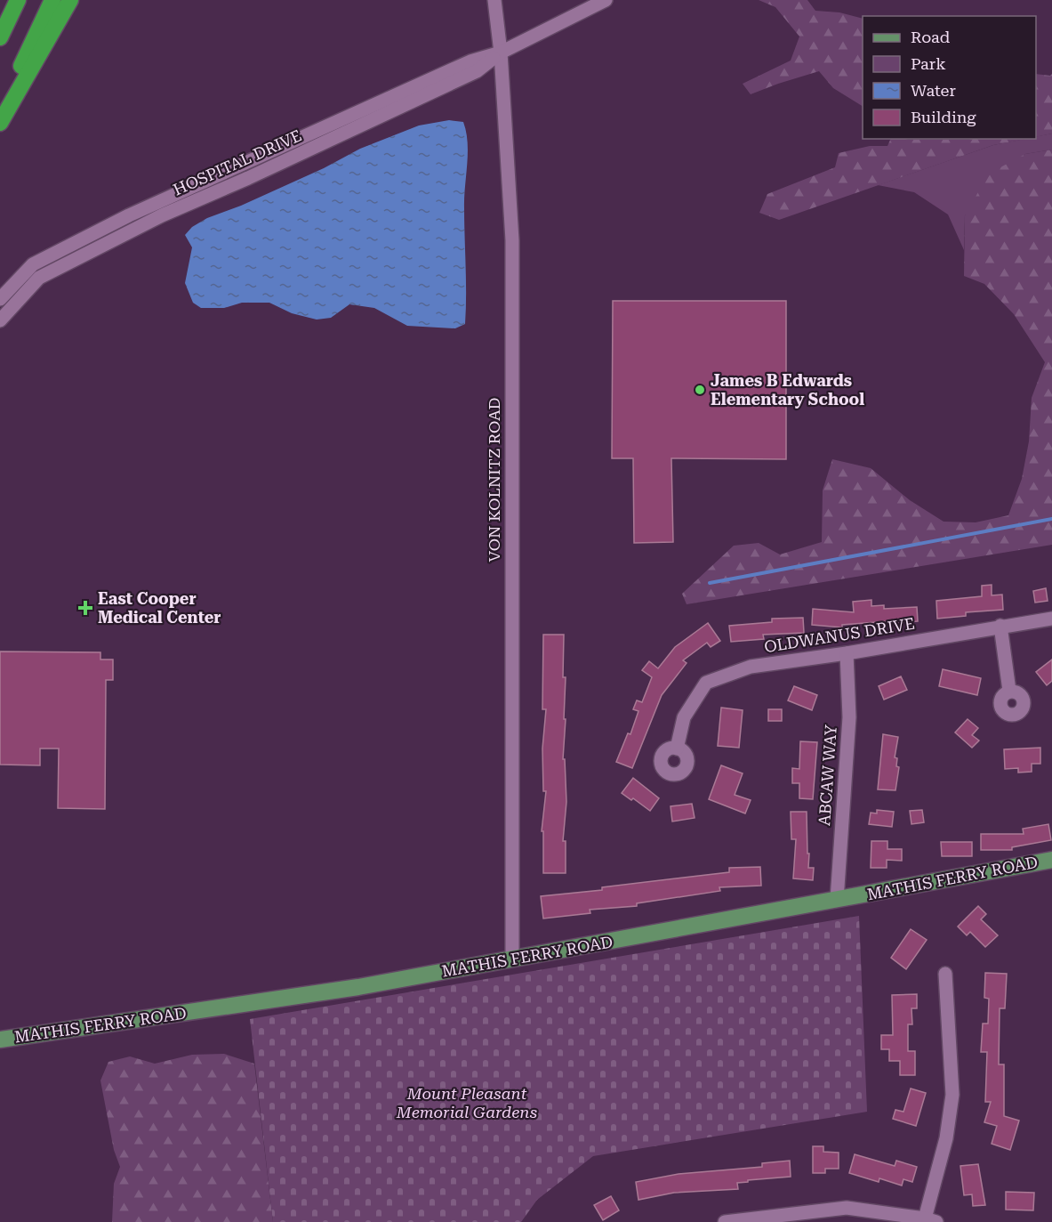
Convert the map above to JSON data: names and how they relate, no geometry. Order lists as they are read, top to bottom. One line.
{"streets":{"main road":["MATHIS FERRY ROAD"],"street":["HOSPITAL DRIVE","VON KOLNITZ ROAD","OLDWANUS DRIVE","ABCAW WAY"]},"crossings":[["HOSPITAL DRIVE","VON KOLNITZ ROAD"],["VON KOLNITZ ROAD","MATHIS FERRY ROAD"],["OLDWANUS DRIVE","ABCAW WAY"],["ABCAW WAY","MATHIS FERRY ROAD"]],"parks":["Mount Pleasant Memorial Gardens"],"places":{"other":["James B Edwards Elementary School"],"health":["East Cooper Medical Center"]},"legend":["Road","Park","Water","Building"]}
